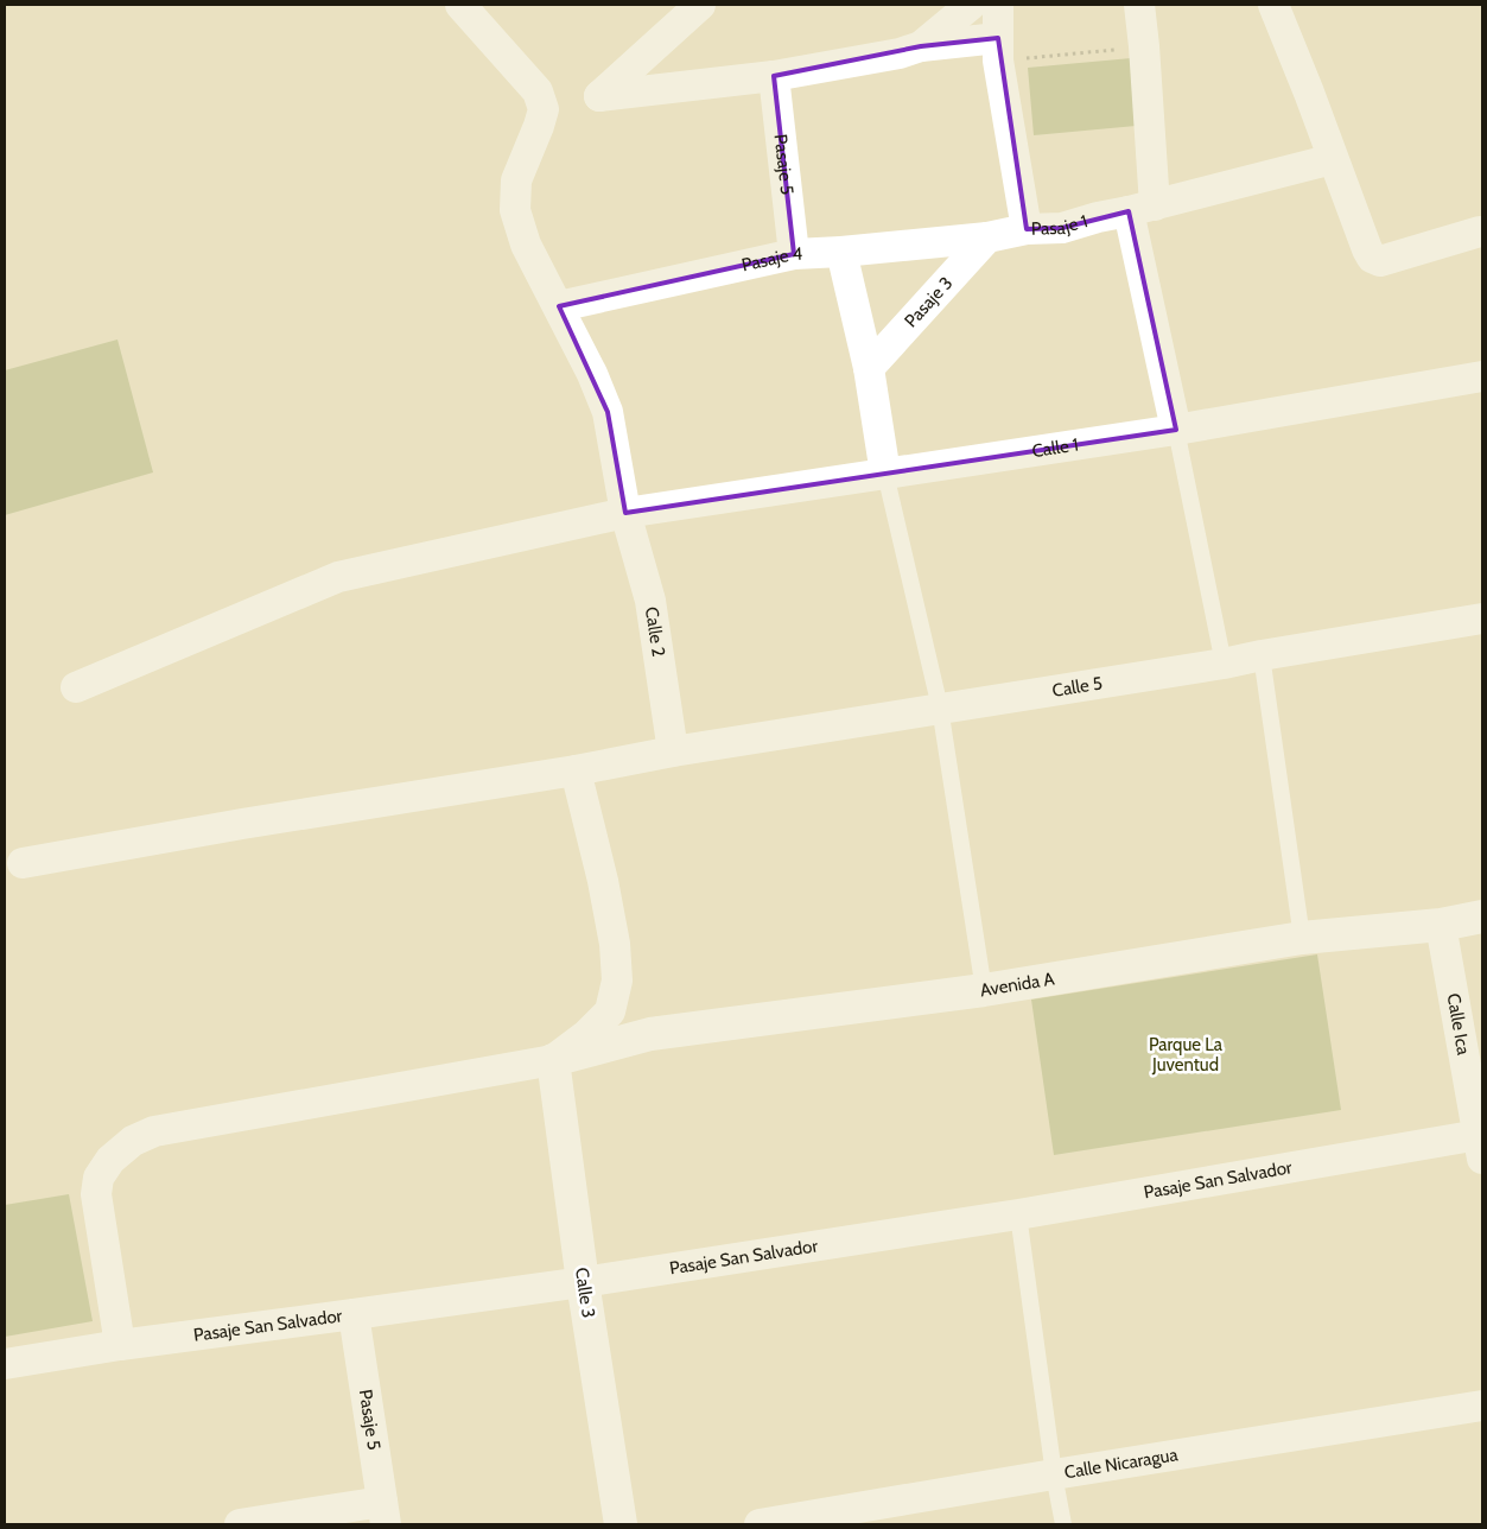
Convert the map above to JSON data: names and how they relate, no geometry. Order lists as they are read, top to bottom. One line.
{"streets":{"main road":["Avenida A","Calle 3"],"street":["Pasaje 5","Pasaje 1","Pasaje 4","Pasaje 3","Calle 1","Calle 2","Calle 5","Calle Ica","Pasaje San Salvador","Calle Nicaragua"]},"crossings":[["Pasaje 5","Pasaje 4"],["Pasaje 5","Pasaje San Salvador"],["Pasaje 1","Pasaje 4"],["Pasaje 1","Pasaje 3"],["Pasaje 4","Pasaje 3"],["Pasaje 4","Calle 2"],["Calle 1","Calle 2"],["Calle 2","Calle 5"],["Avenida A","Calle Ica"],["Avenida A","Calle 3"],["Calle Ica","Pasaje San Salvador"],["Pasaje San Salvador","Calle 3"]],"parks":["Parque La Juventud"]}
